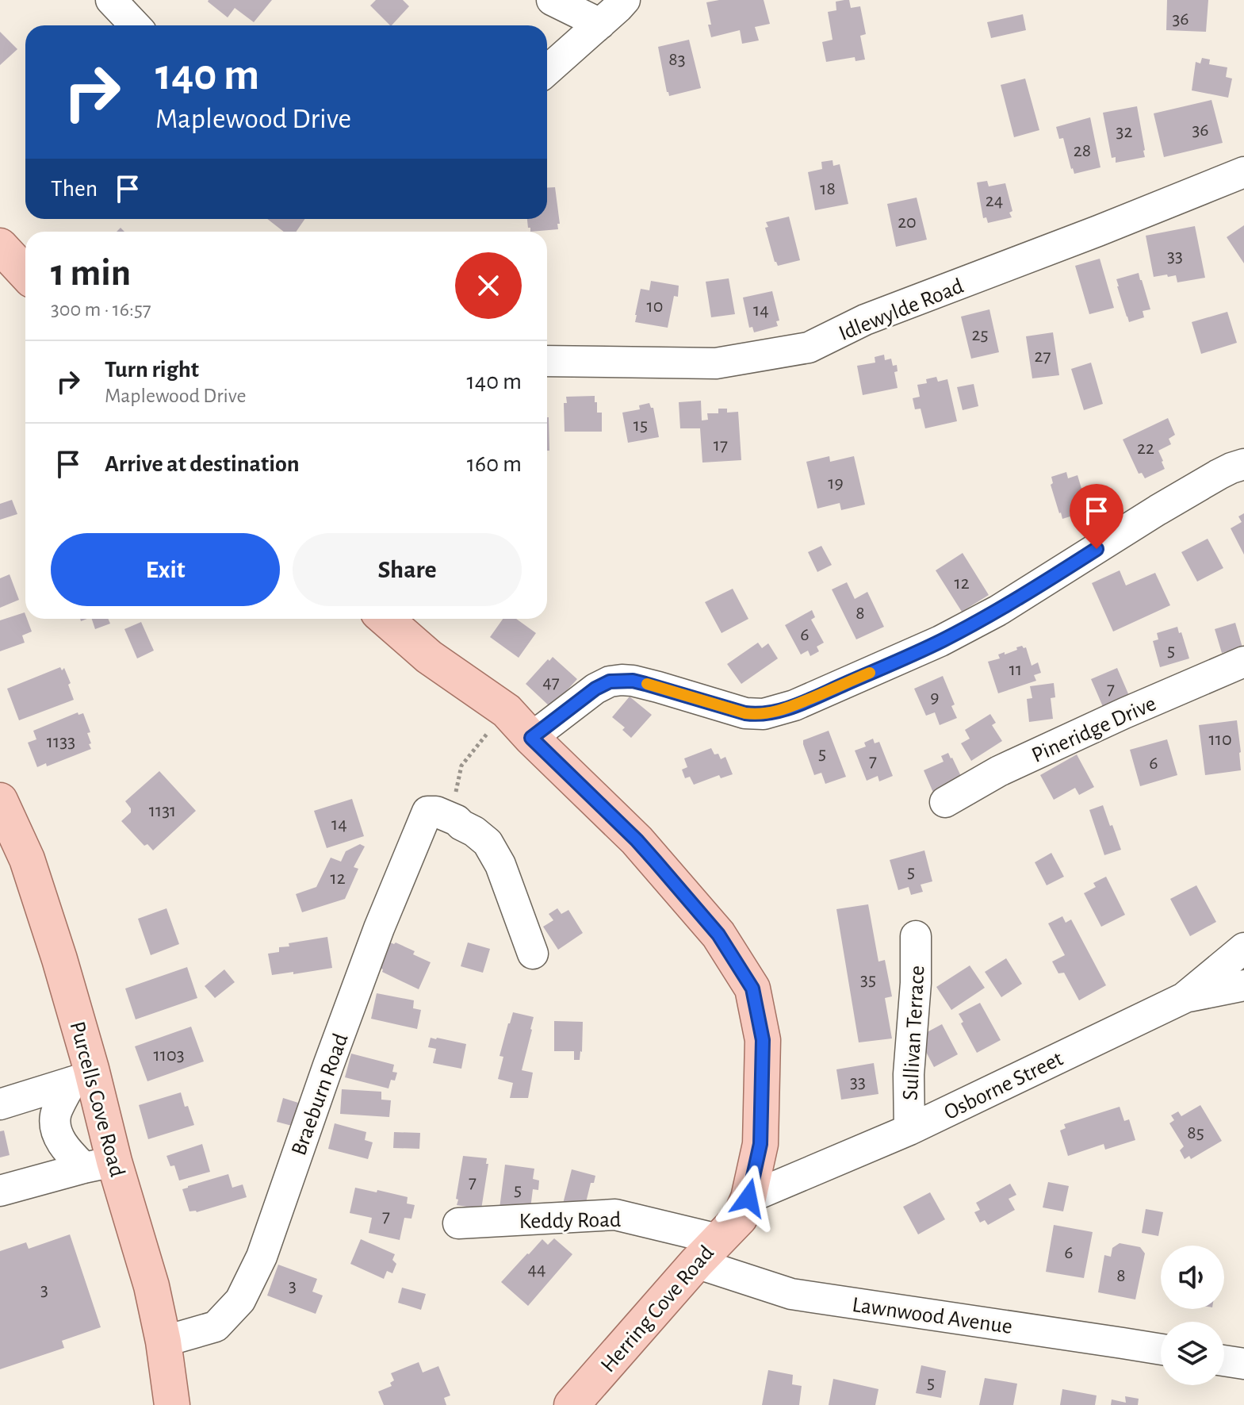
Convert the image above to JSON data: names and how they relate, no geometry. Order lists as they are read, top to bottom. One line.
{"streets":{"main road":["Purcells Cove Road","Herring Cove Road"],"street":["Idlewylde Road","Pineridge Drive","Sullivan Terrace","Osborne Street","Braeburn Road","Keddy Road","Lawnwood Avenue"]},"crossings":[["Sullivan Terrace","Osborne Street"],["Osborne Street","Herring Cove Road"],["Braeburn Road","Purcells Cove Road"],["Keddy Road","Herring Cove Road"],["Keddy Road","Lawnwood Avenue"],["Herring Cove Road","Lawnwood Avenue"]],"house_numbers":["36","83","36","32","28","18","24","20","33","10","14","25","27","15","17","22","19","12","8","6","5","11","47","7","9","110","1133","5","7","6","1131","14","5","12","35","1103","33","85","7","5","7","6","44","8","3","3","5"],"page":{"turn":["140 m","Maplewood Drive"],"then":"Then","heading":["1 min","300 m · 16:57"],"list":[{"name":"Turn right","note":"Maplewood Drive","value":"140 m"},{"name":"Arrive at destination","value":"160 m"}],"buttons":["Exit","Share"]}}
